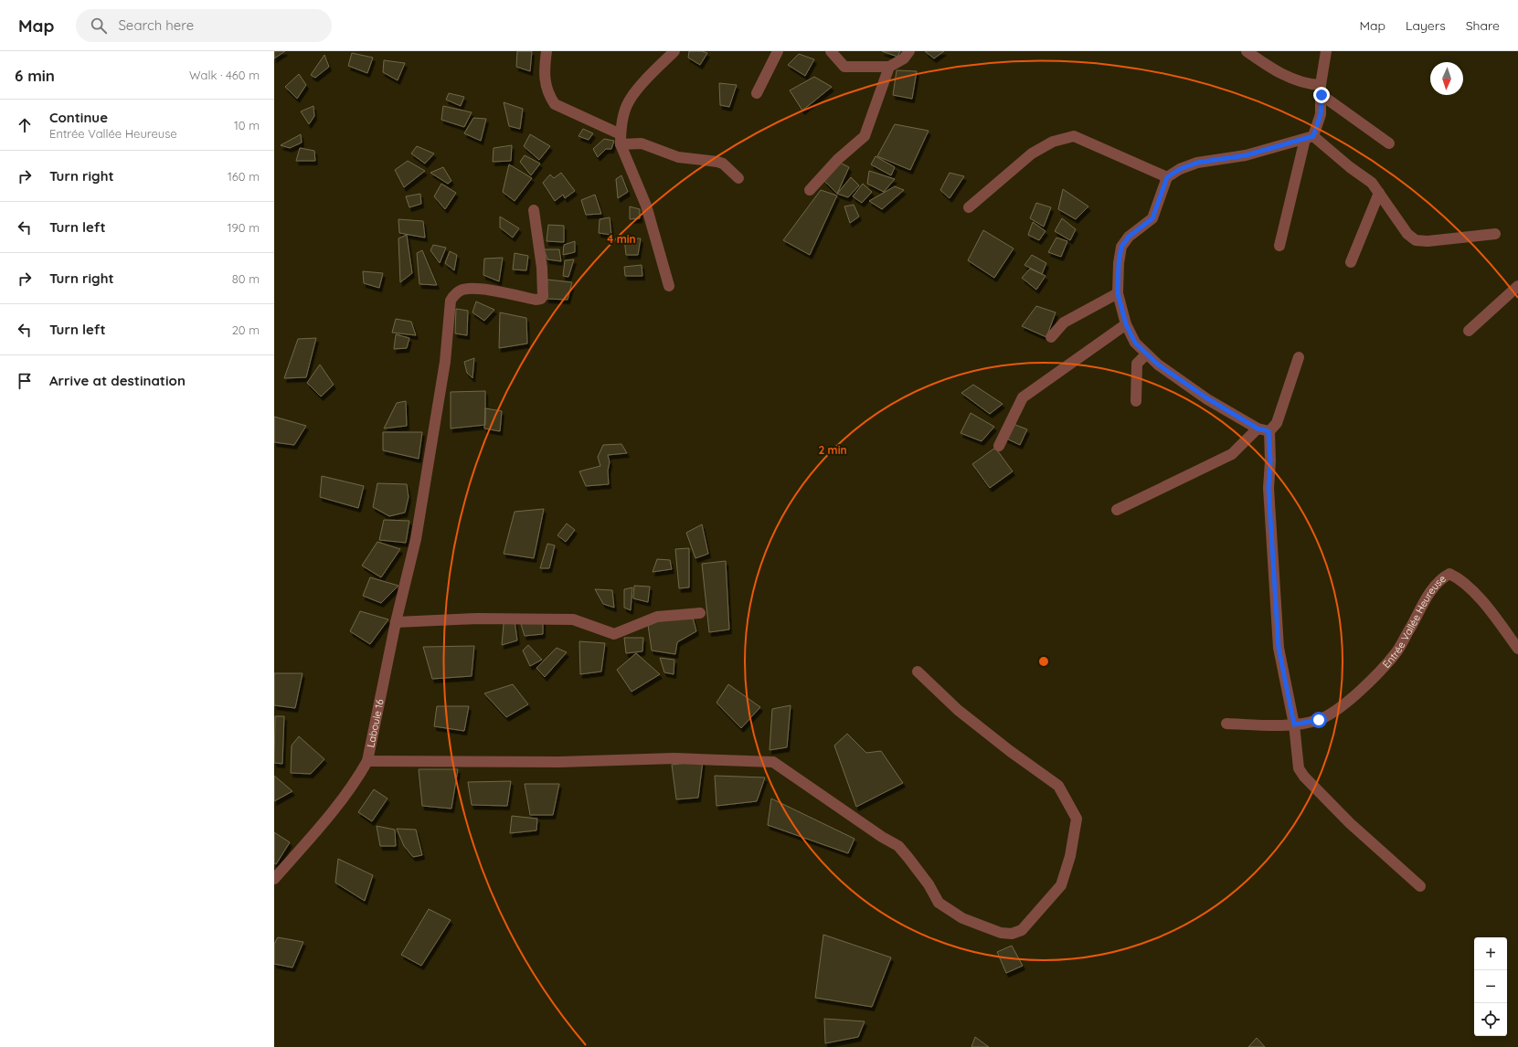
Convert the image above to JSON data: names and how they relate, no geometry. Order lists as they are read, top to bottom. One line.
{"streets":{"street":["Entrée Vallée Heureuse","Laboule 16"]},"north":"bottom","page":{"header":"Map","search":"Search here","nav":["Map","Layers","Share"],"heading":["6 min","Walk · 460 m"],"list":[["Continue","Entrée Vallée Heureuse","10 m"],["Turn right","160 m"],["Turn left","190 m"],["Turn right","80 m"],["Turn left","20 m"],"Arrive at destination"],"map_buttons":["+","−"]},"rings":["4 min","2 min"]}
